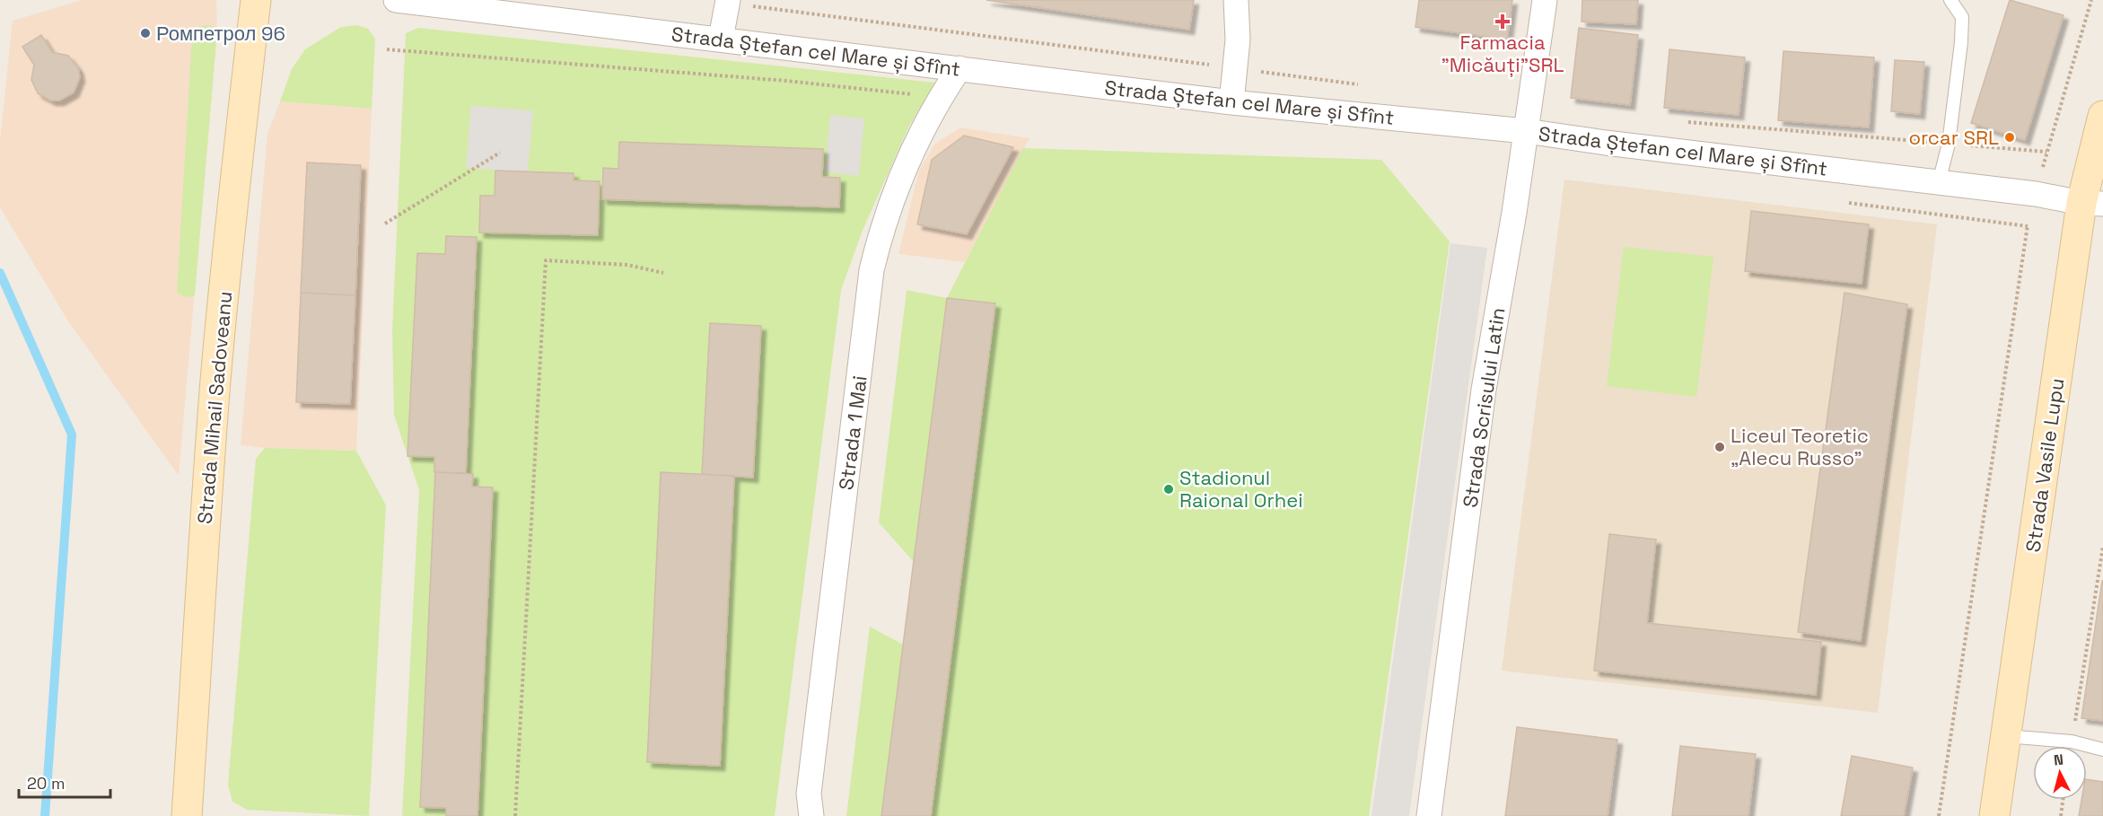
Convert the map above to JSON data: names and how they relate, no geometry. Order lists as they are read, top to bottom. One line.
{"streets":{"street":["Strada Ștefan cel Mare și Sfînt","Strada Mihail Sadoveanu","Strada Scrisului Latin","Strada 1 Mai","Strada Vasile Lupu"]},"crossings":[["Strada Ștefan cel Mare și Sfînt","Strada Scrisului Latin"],["Strada Ștefan cel Mare și Sfînt","Strada 1 Mai"],["Strada Ștefan cel Mare și Sfînt","Strada Vasile Lupu"]],"places":{"health":["Farmacia \"Micăuți\"SRL"],"other":["Ромпетрол 96","orcar SRL","Liceul Teoretic „Alecu Russo”","Stadionul Raional Orhei"]},"scale_bar":"20 m","north":"top"}
